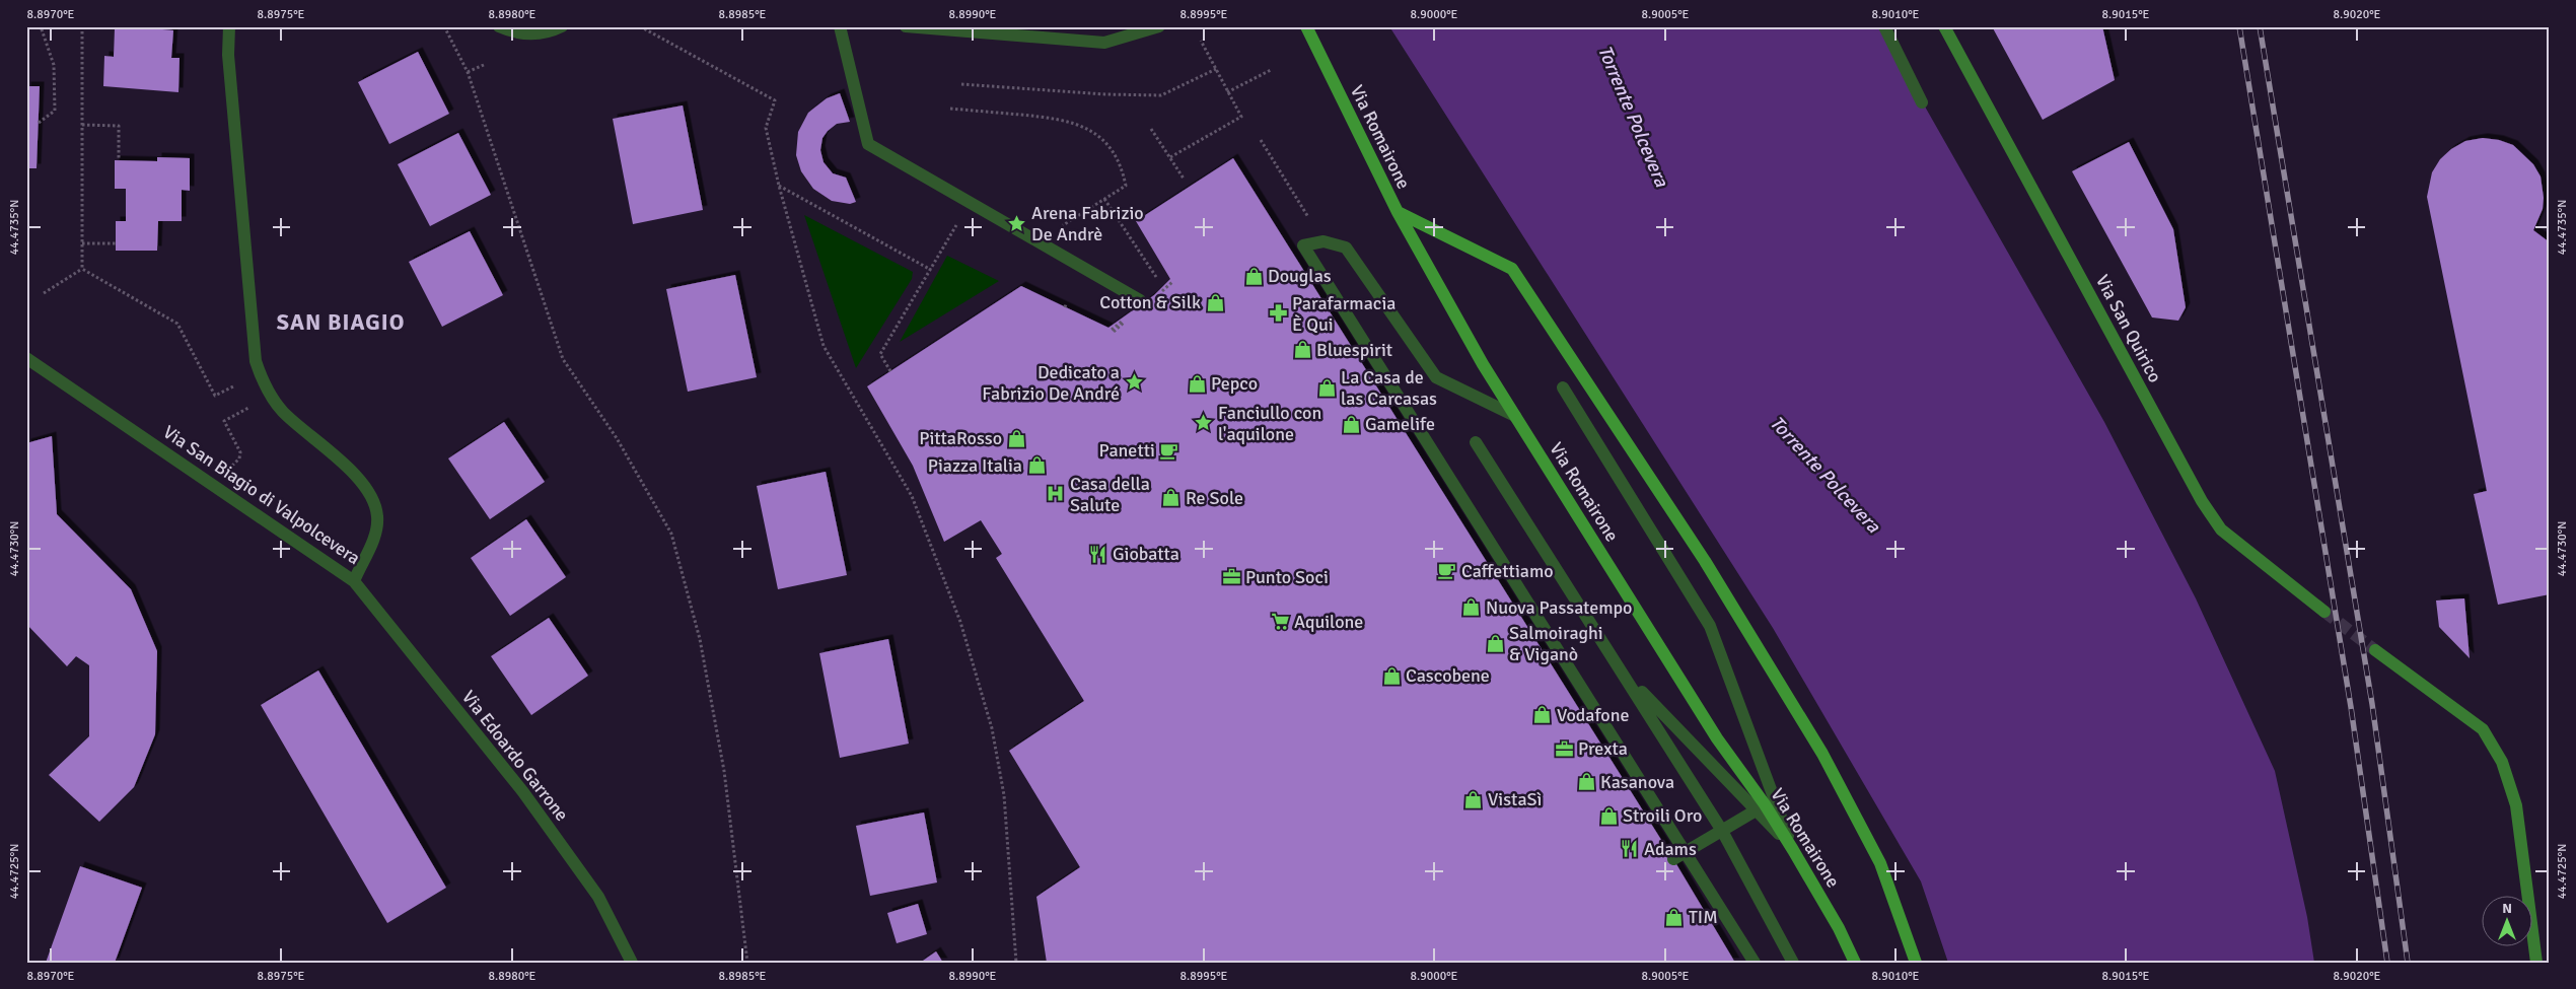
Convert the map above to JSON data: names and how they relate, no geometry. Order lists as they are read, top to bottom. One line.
{"streets":{"main road":["Via Romairone","Via San Quirico"],"street":["Via San Biagio di Valpolcevera","Via Edoardo Garrone"]},"crossings":[["Via San Biagio di Valpolcevera","Via Edoardo Garrone"]],"districts":["SAN BIAGIO"],"water":["Torrente Polcevera"],"places":{"place":["Arena Fabrizio De Andrè","Dedicato a Fabrizio De André","Fanciullo con l'aquilone"],"shop":["Douglas","Cotton & Silk","Bluespirit","Pepco","La Casa de las Carcasas","Gamelife","PittaRosso","Piazza Italia","Re Sole","Nuova Passatempo","Salmoiraghi & Viganò","Cascobene","Vodafone","Kasanova","VistaSì","Stroili Oro","TIM"],"pharmacy":["Parafarmacia È Qui"],"cafe":["Panetti","Caffettiamo"],"hospital":["Casa della Salute"],"restaurant":["Giobatta","Adams"],"office":["Punto Soci","Prexta"],"supermarket":["Aquilone"]},"north":"top","coordinates":["8.8970°E","8.8975°E","8.8980°E","8.8985°E","8.8990°E","8.8995°E","8.9000°E","8.9005°E","8.9010°E","8.9015°E","8.9020°E","44.4735°N","44.4730°N","44.4725°N"]}
